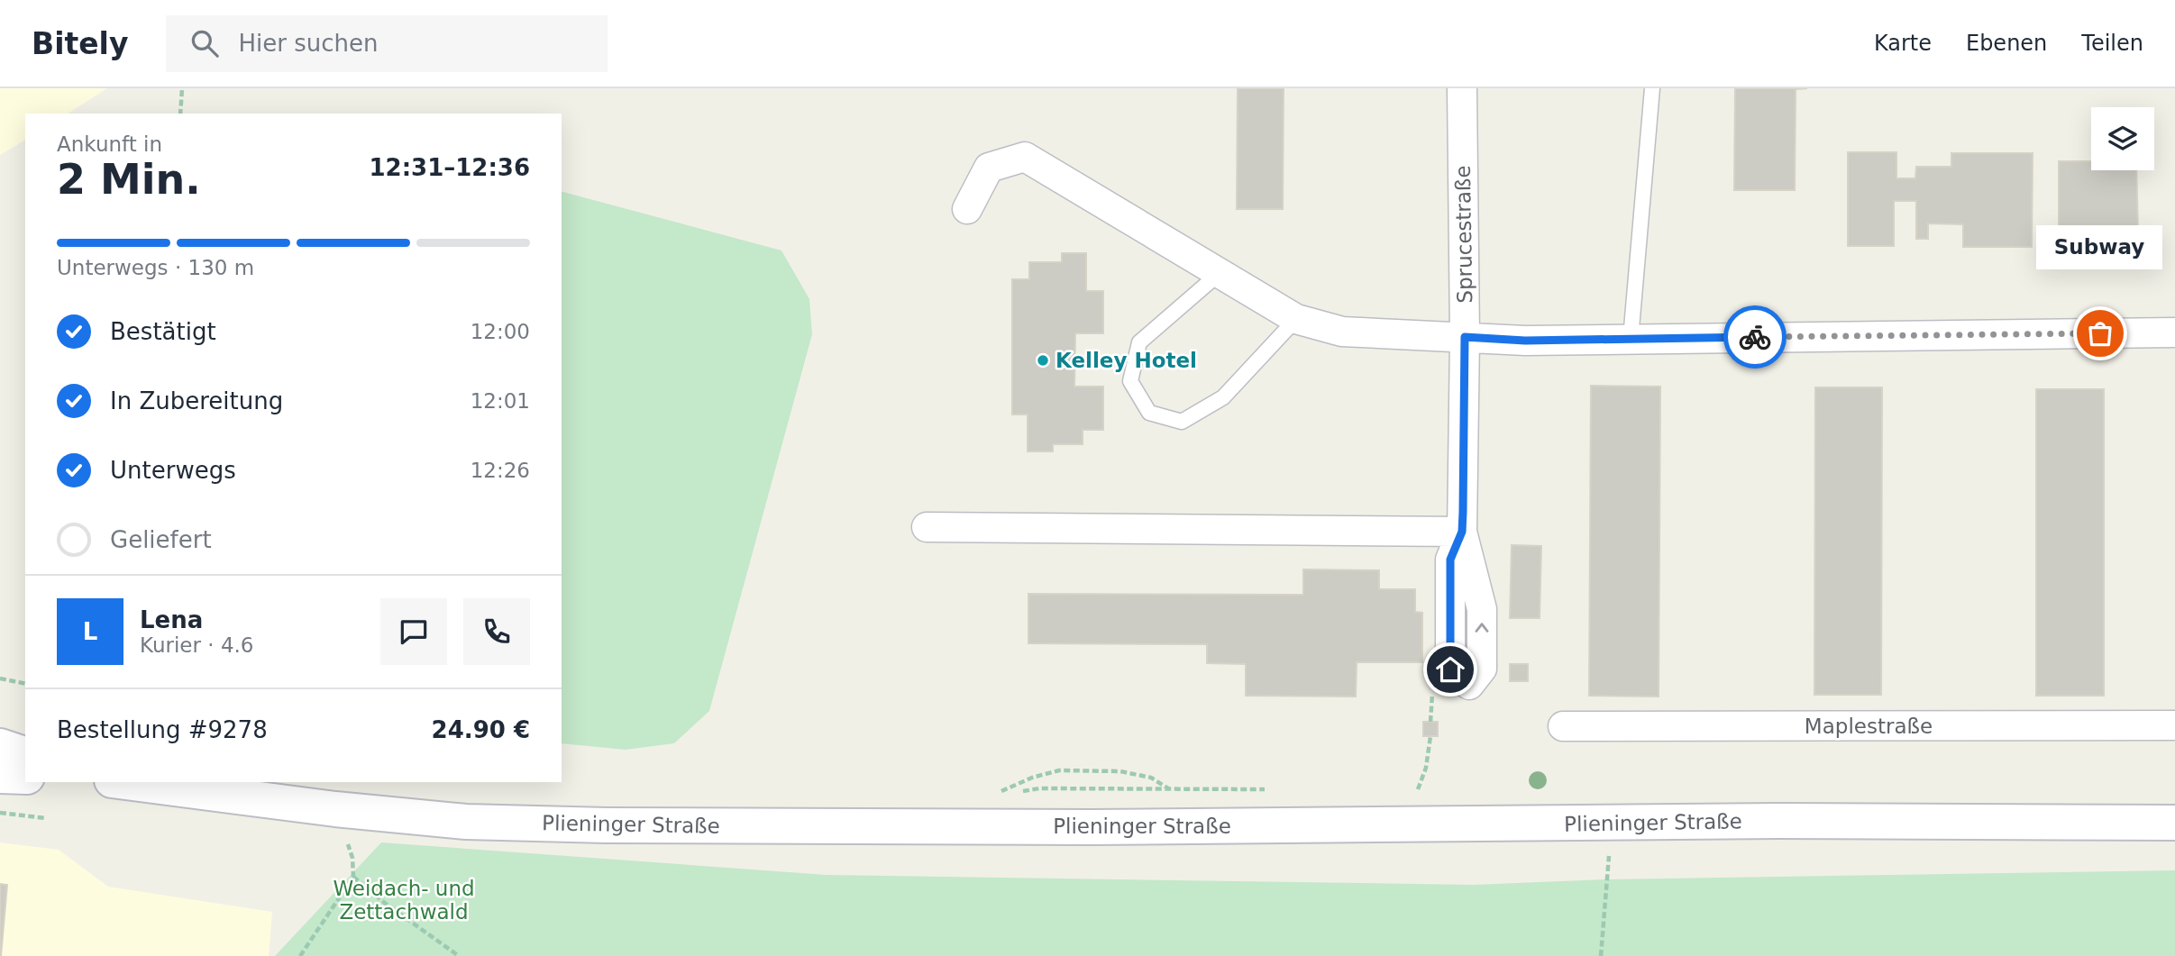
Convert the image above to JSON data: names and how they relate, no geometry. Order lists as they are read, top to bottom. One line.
{"streets":{"main road":["Plieninger Straße"],"street":["Sprucestraße","Maplestraße"]},"parks":["Weidach- und Zettachwald"],"places":["Subway","Kelley Hotel"],"page":{"header":"Bitely","search":"Hier suchen","nav":["Karte","Ebenen","Teilen"],"heading":["2 Min.","Ankunft in","12:31–12:36"],"panel":["Lena","Kurier · 4.6","Bestellung #9278","24.90 €"],"bar":"Unterwegs · 130 m","bubble":"Subway","list":[["Bestätigt","12:00"],["In Zubereitung","12:01"],["Unterwegs","12:26"],"Geliefert"],"round":"L"}}
